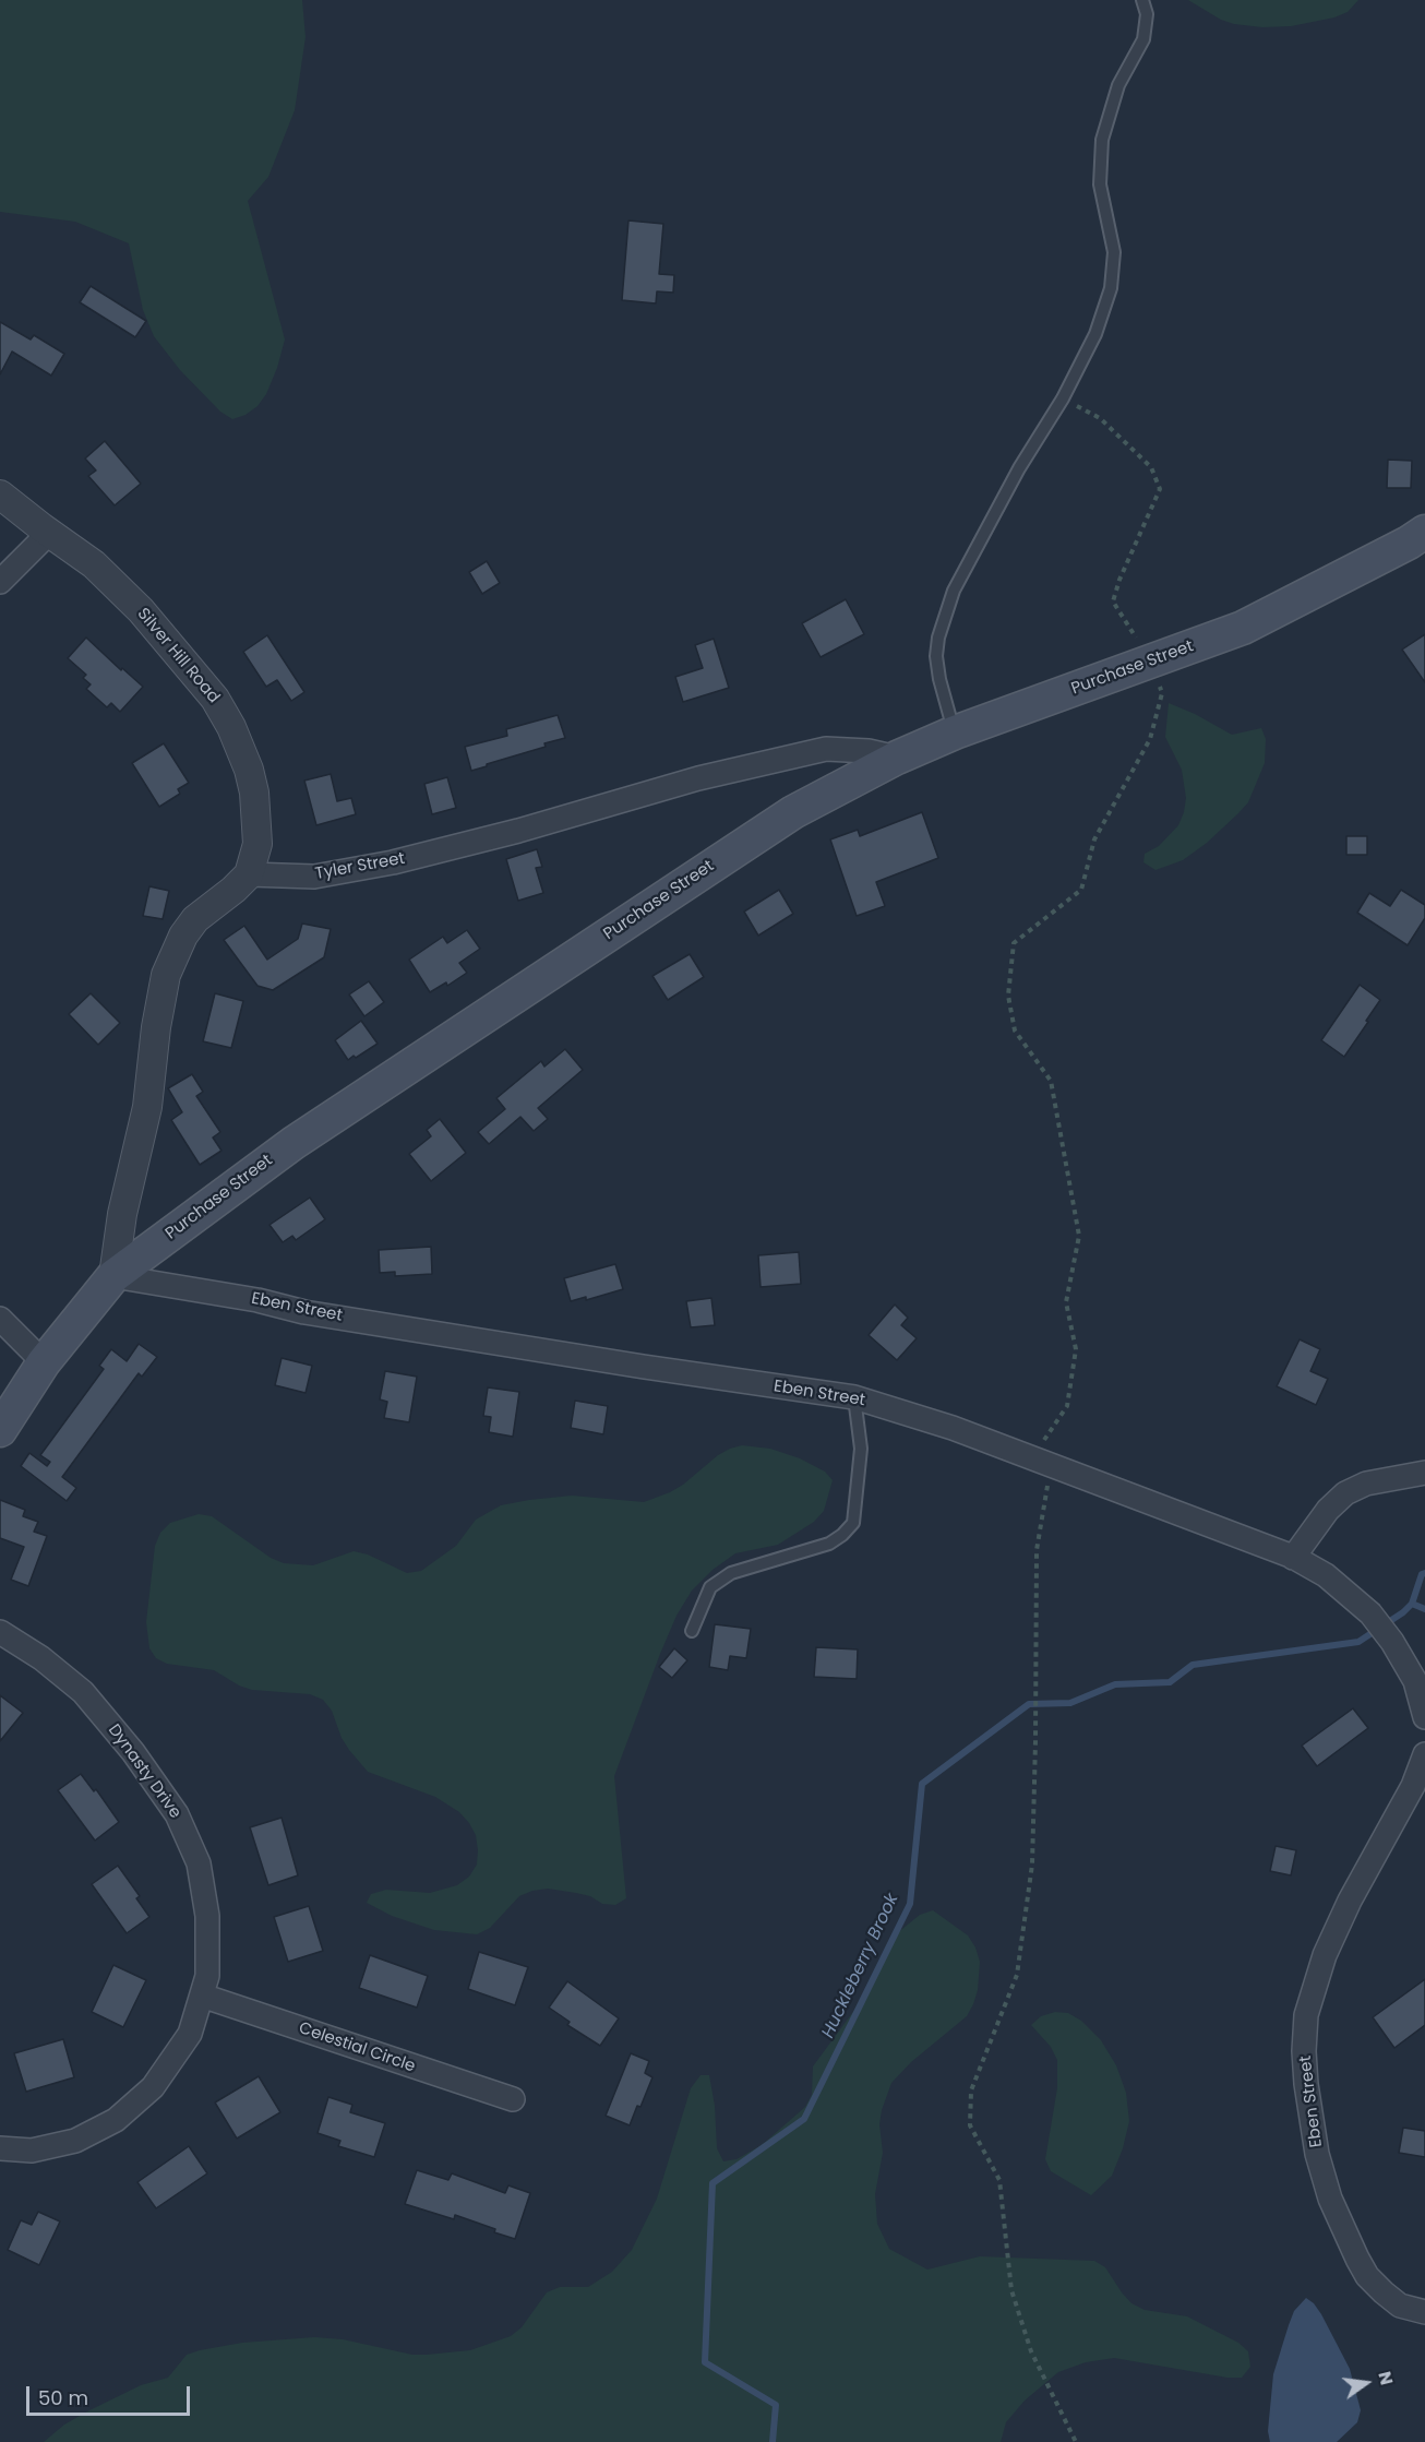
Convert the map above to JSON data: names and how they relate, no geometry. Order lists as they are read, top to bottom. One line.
{"streets":{"main road":["Purchase Street"],"street":["Silver Hill Road","Tyler Street","Eben Street","Dynasty Drive","Celestial Circle"]},"crossings":[["Silver Hill Road","Tyler Street"],["Purchase Street","Tyler Street"],["Purchase Street","Eben Street"],["Dynasty Drive","Celestial Circle"]],"water":["Huckleberry Brook"],"scale_bar":"50 m","north":"right"}
